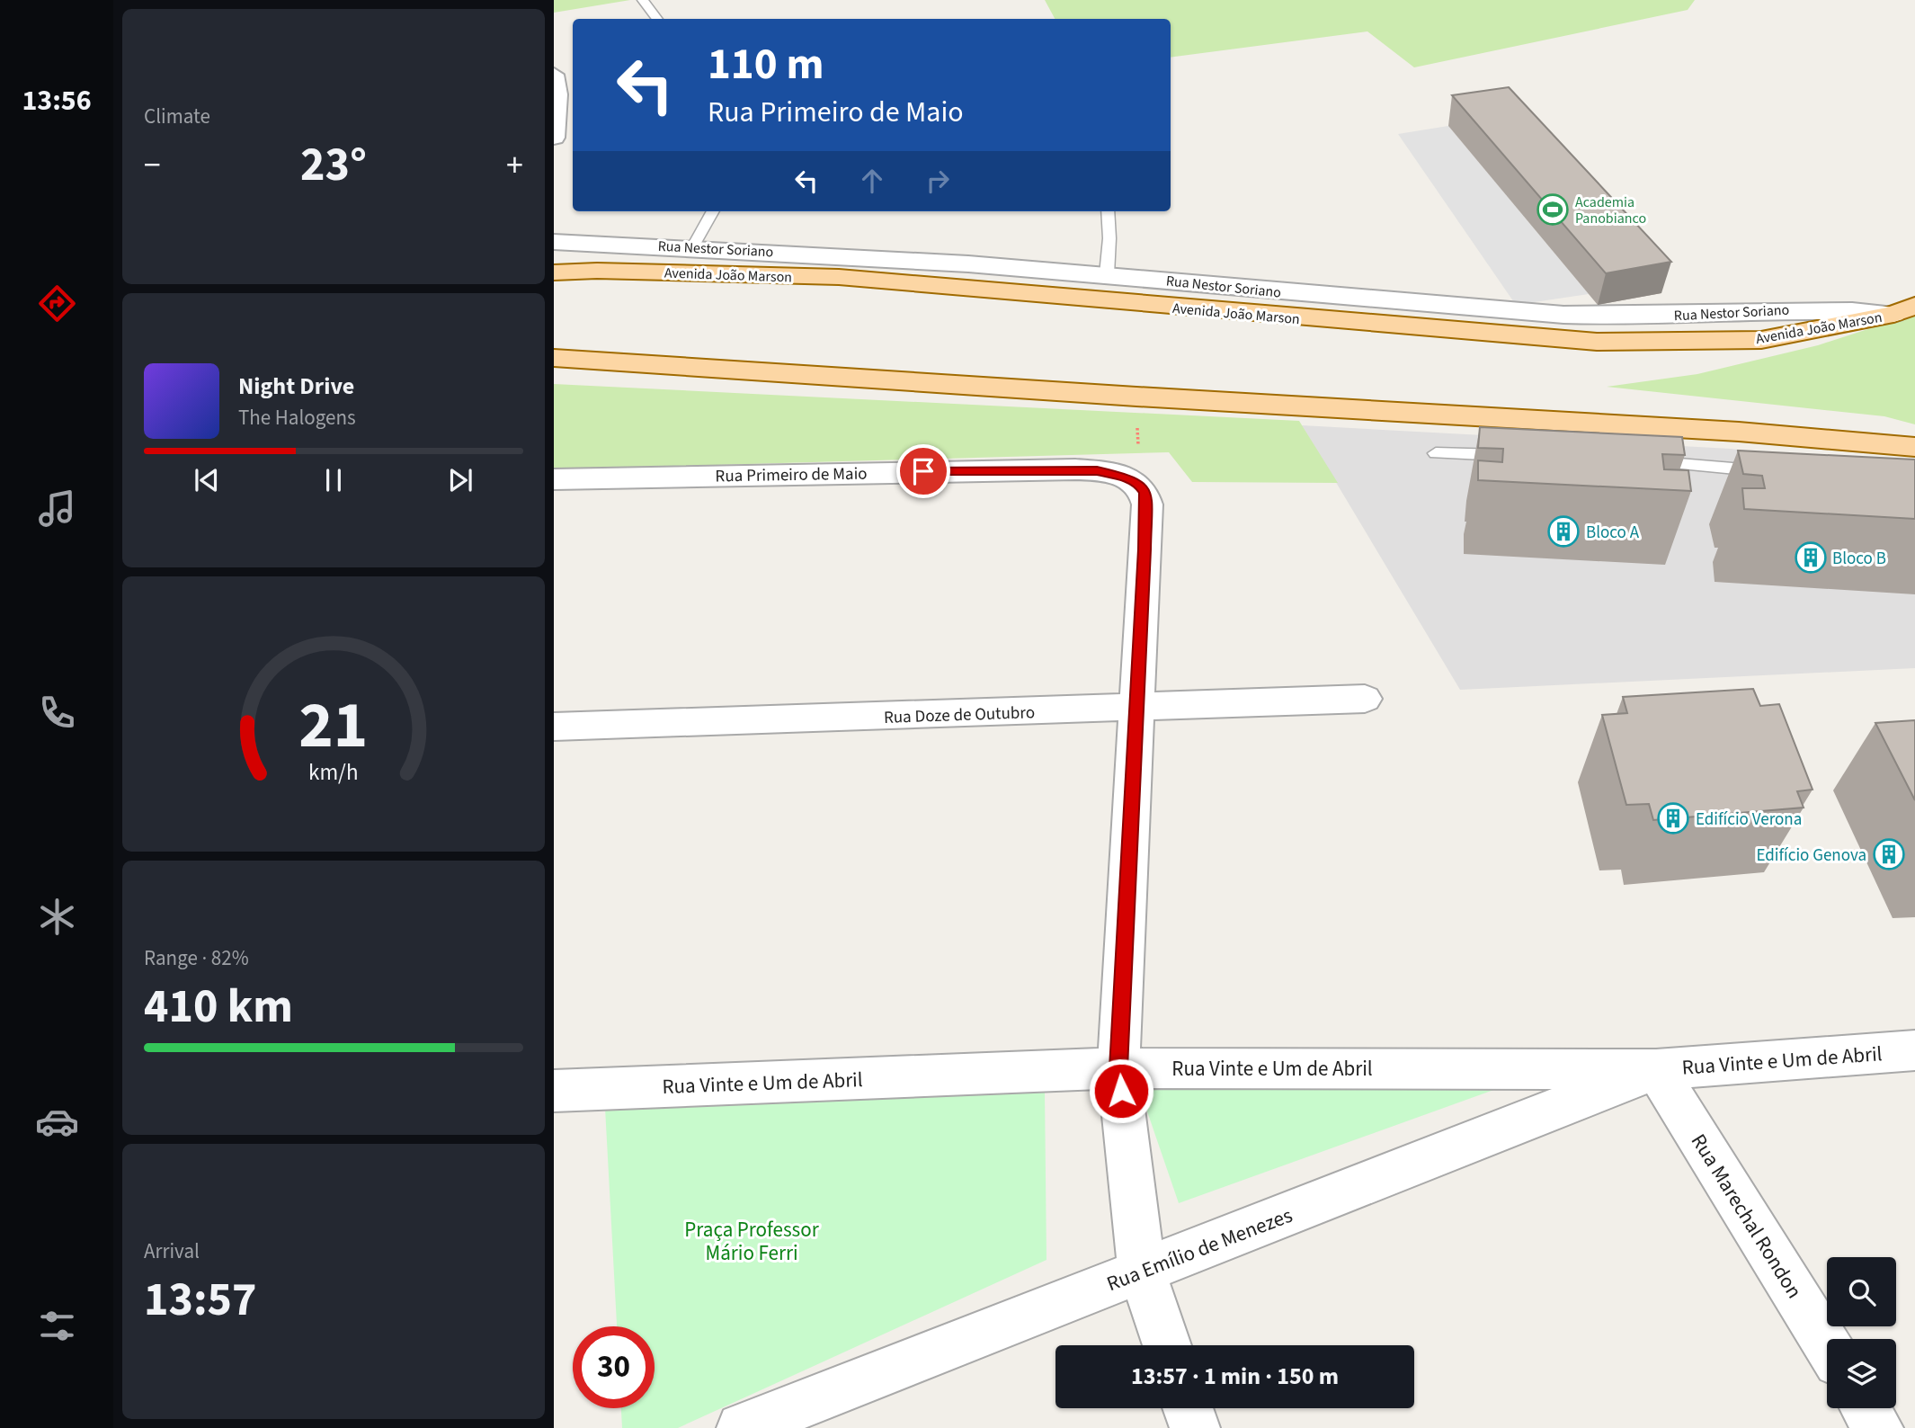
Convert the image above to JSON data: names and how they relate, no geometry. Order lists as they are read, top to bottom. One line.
{"streets":{"main road":["Avenida João Marson"],"street":["Rua Nestor Soriano","Rua Primeiro de Maio","Rua Doze de Outubro","Rua Vinte e Um de Abril","Rua Marechal Rondon","Rua Emílio de Menezes"]},"crossings":[["Rua Nestor Soriano","Avenida João Marson"],["Rua Vinte e Um de Abril","Rua Marechal Rondon"],["Rua Vinte e Um de Abril","Rua Emílio de Menezes"],["Rua Marechal Rondon","Rua Emílio de Menezes"]],"parks":["Praça Professor Mário Ferri"],"places":{"sports":["Academia Panobianco"],"building":["Bloco A","Bloco B","Edifício Verona","Edifício Genova"]},"page":{"tabs":"13:56","tile":["Climate",["Range · 82%","410 km"],["Arrival","13:57"]],"turn":["110 m","Rua Primeiro de Maio"],"heat":["−","23°","+"],"song":["Night Drive","The Halogens"],"limit":"30","trip":"13:57 · 1 min · 150 m","gauge":["21","km/h"]}}
